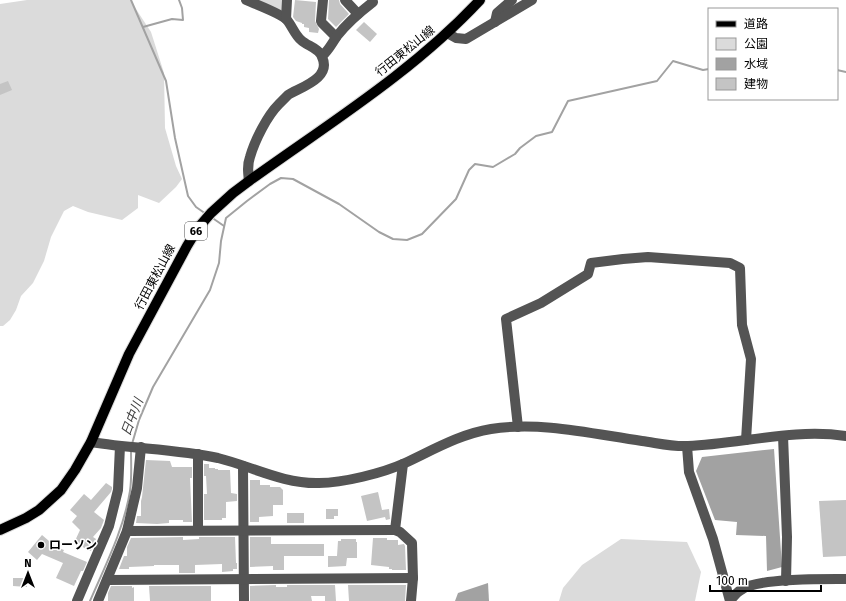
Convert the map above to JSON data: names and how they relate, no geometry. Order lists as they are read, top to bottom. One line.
{"streets":{"main road":["行田東松山線","66"]},"water":["日中川"],"places":["ローソン"],"legend":["道路","公園","水域","建物"],"scale_bar":"100 m","north":"top"}
